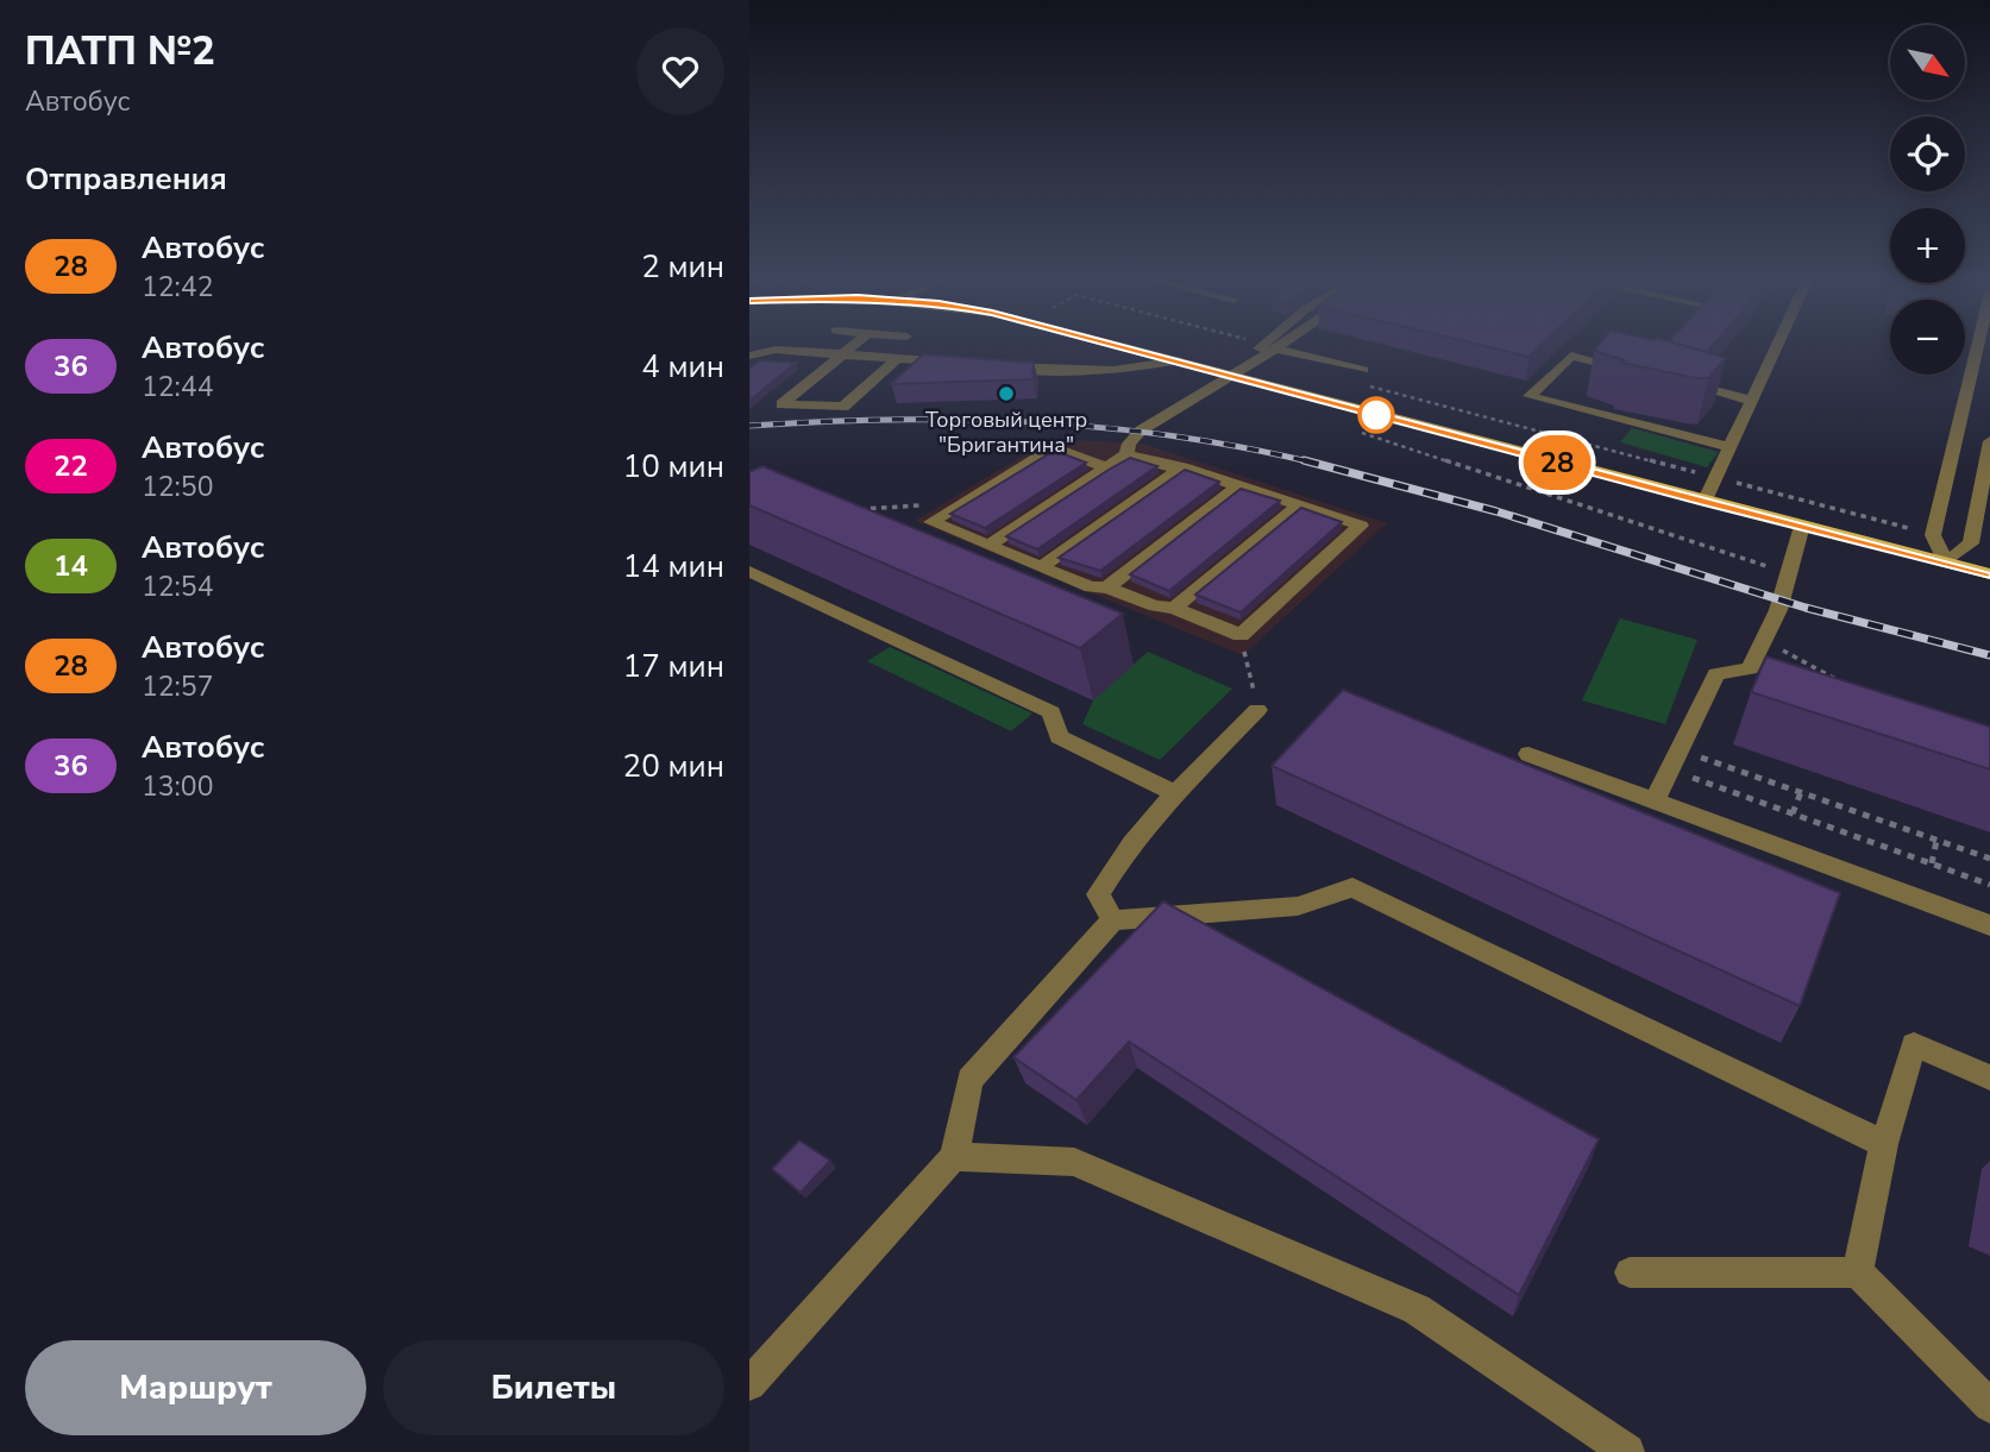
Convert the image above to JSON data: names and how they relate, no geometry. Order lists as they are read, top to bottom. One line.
{"places":["Торговый центр \"Бригантина\""],"lines":["bus line 28"],"north":"bottom right","page":{"heading":[["ПАТП №2","Автобус"],"Отправления"],"on_map":"28","map_buttons":["+","−"],"list":[{"mark":"28","name":"Автобус","note":"12:42","value":"2 мин"},{"mark":"36","name":"Автобус","note":"12:44","value":"4 мин"},{"mark":"22","name":"Автобус","note":"12:50","value":"10 мин"},{"mark":"14","name":"Автобус","note":"12:54","value":"14 мин"},{"mark":"28","name":"Автобус","note":"12:57","value":"17 мин"},{"mark":"36","name":"Автобус","note":"13:00","value":"20 мин"}],"buttons":["Маршрут","Билеты"]}}
